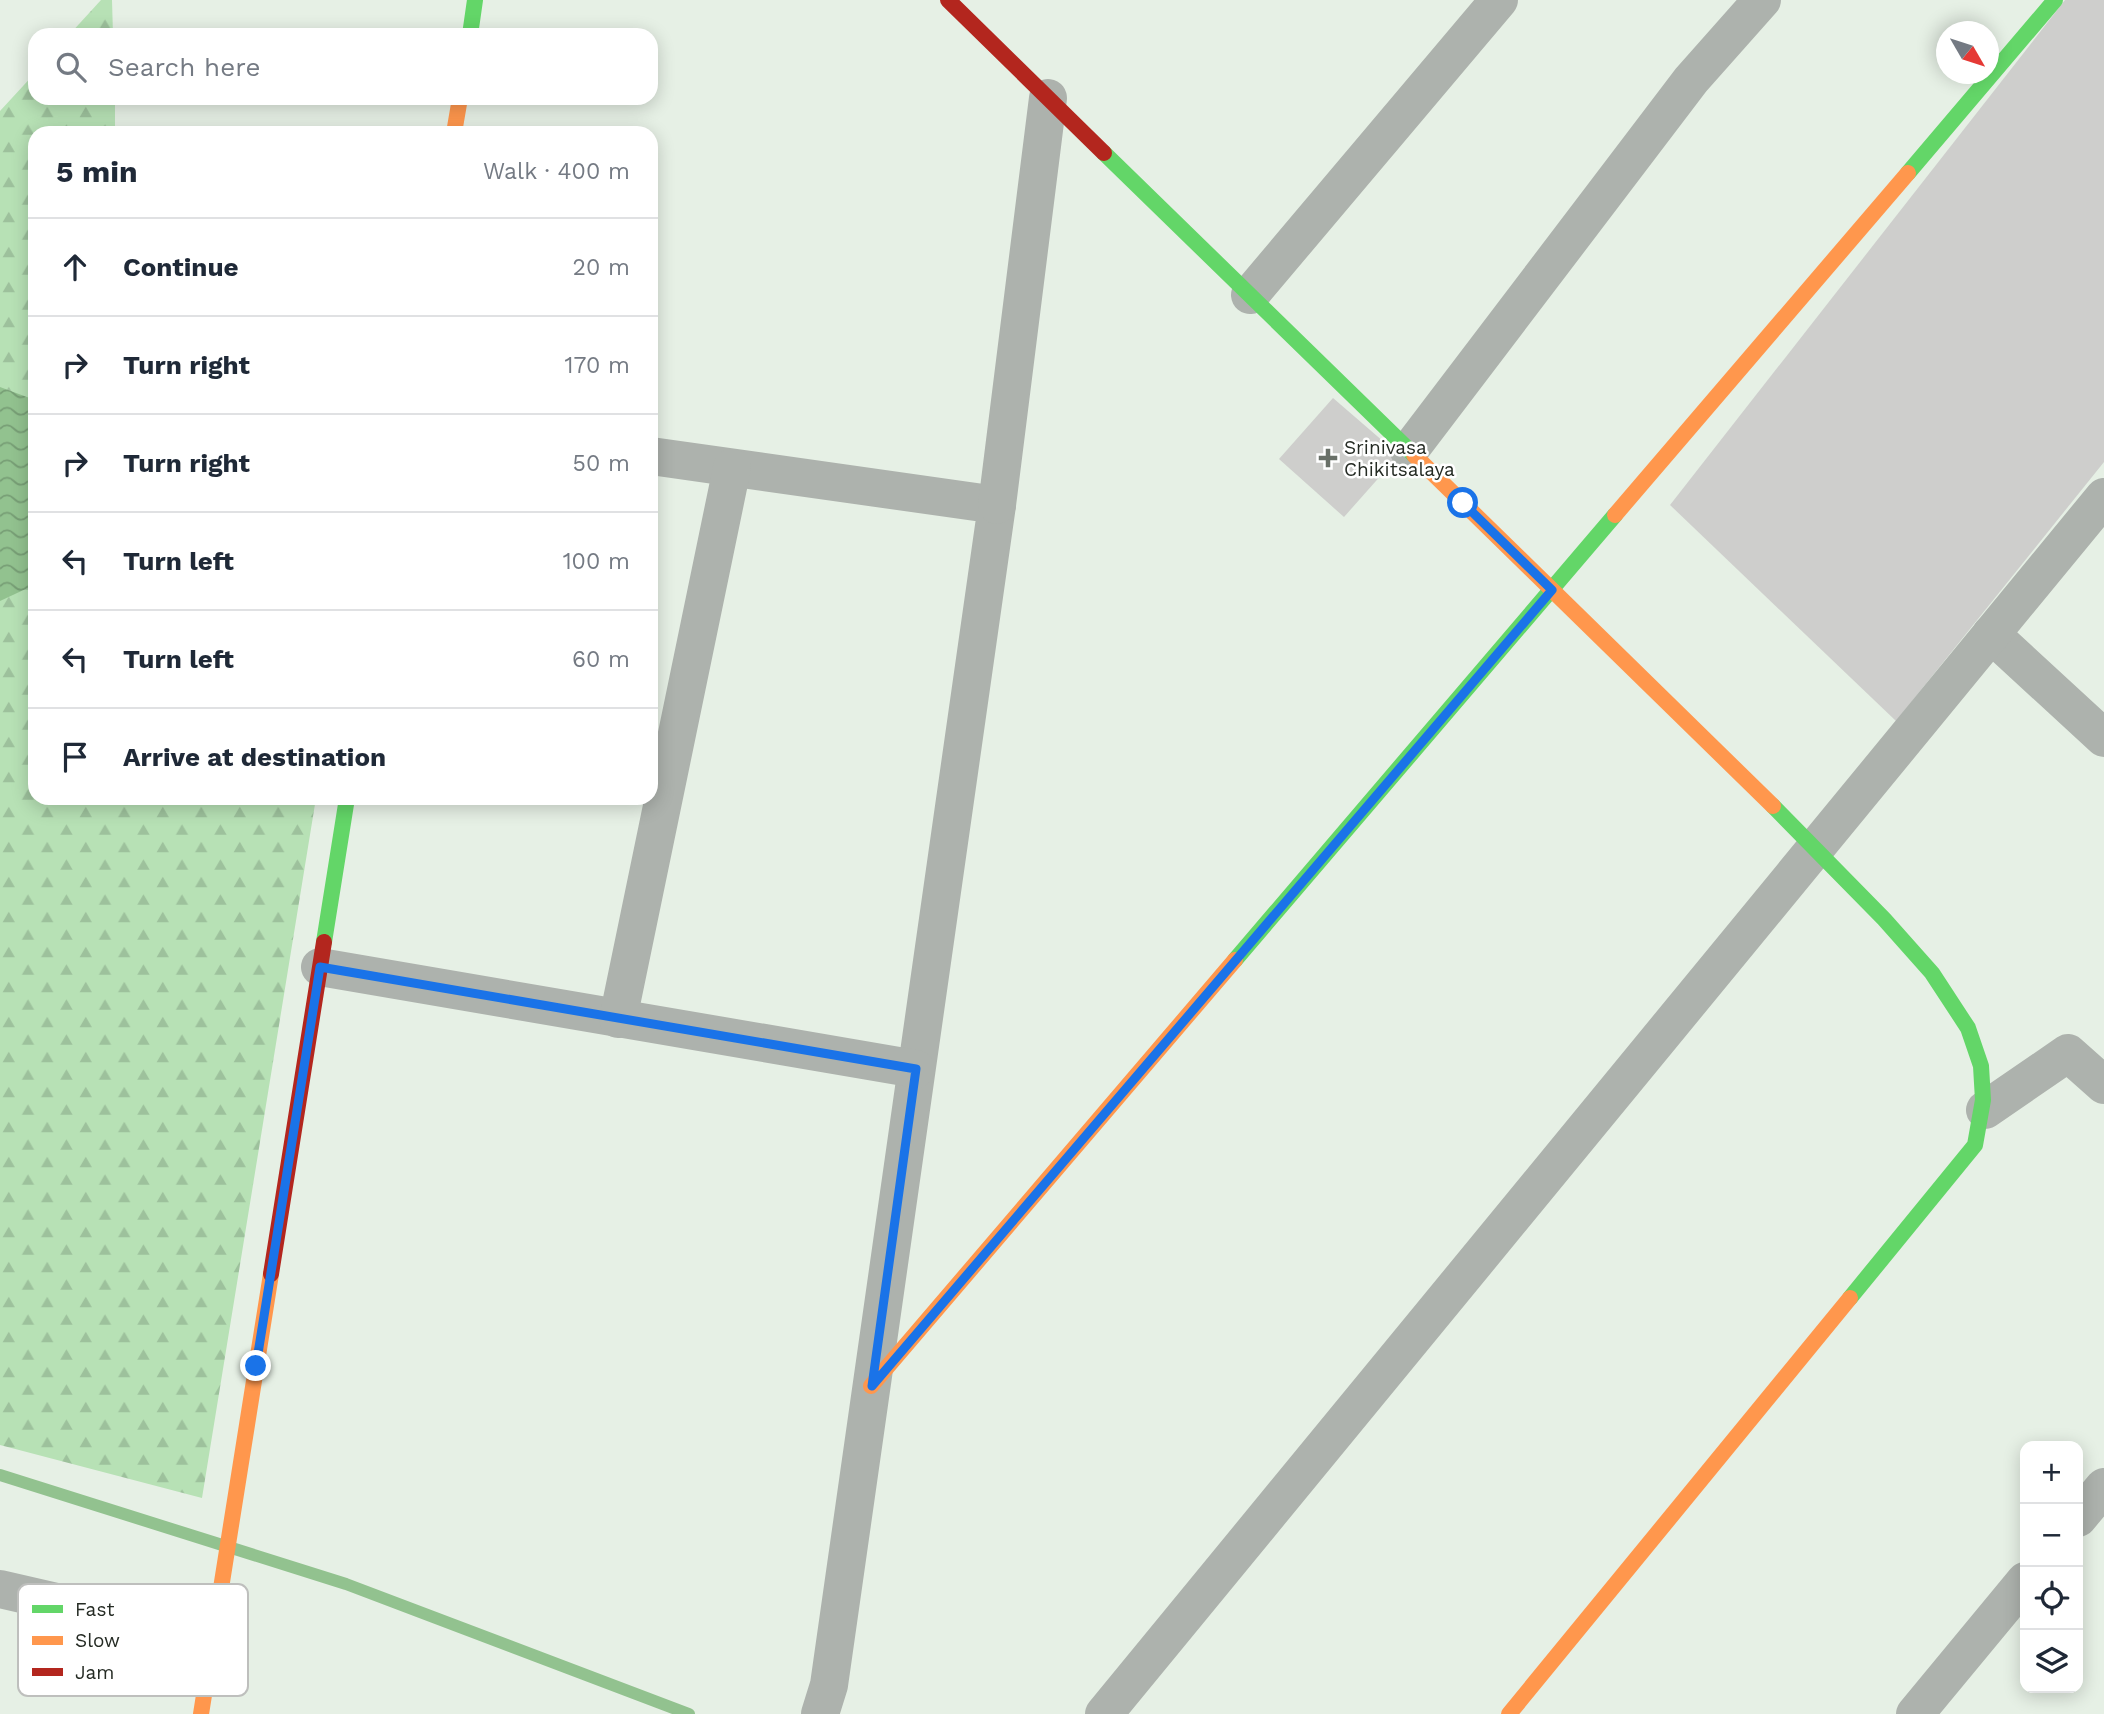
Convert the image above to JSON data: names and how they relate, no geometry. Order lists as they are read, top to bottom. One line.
{"places":{"health":["Srinivasa Chikitsalaya"]},"legend":["Fast","Slow","Jam"],"north":"bottom right","page":{"search":"Search here","heading":["5 min","Walk · 400 m"],"list":[["Continue","20 m"],["Turn right","170 m"],["Turn right","50 m"],["Turn left","100 m"],["Turn left","60 m"],"Arrive at destination"],"map_buttons":["+","−"]}}
